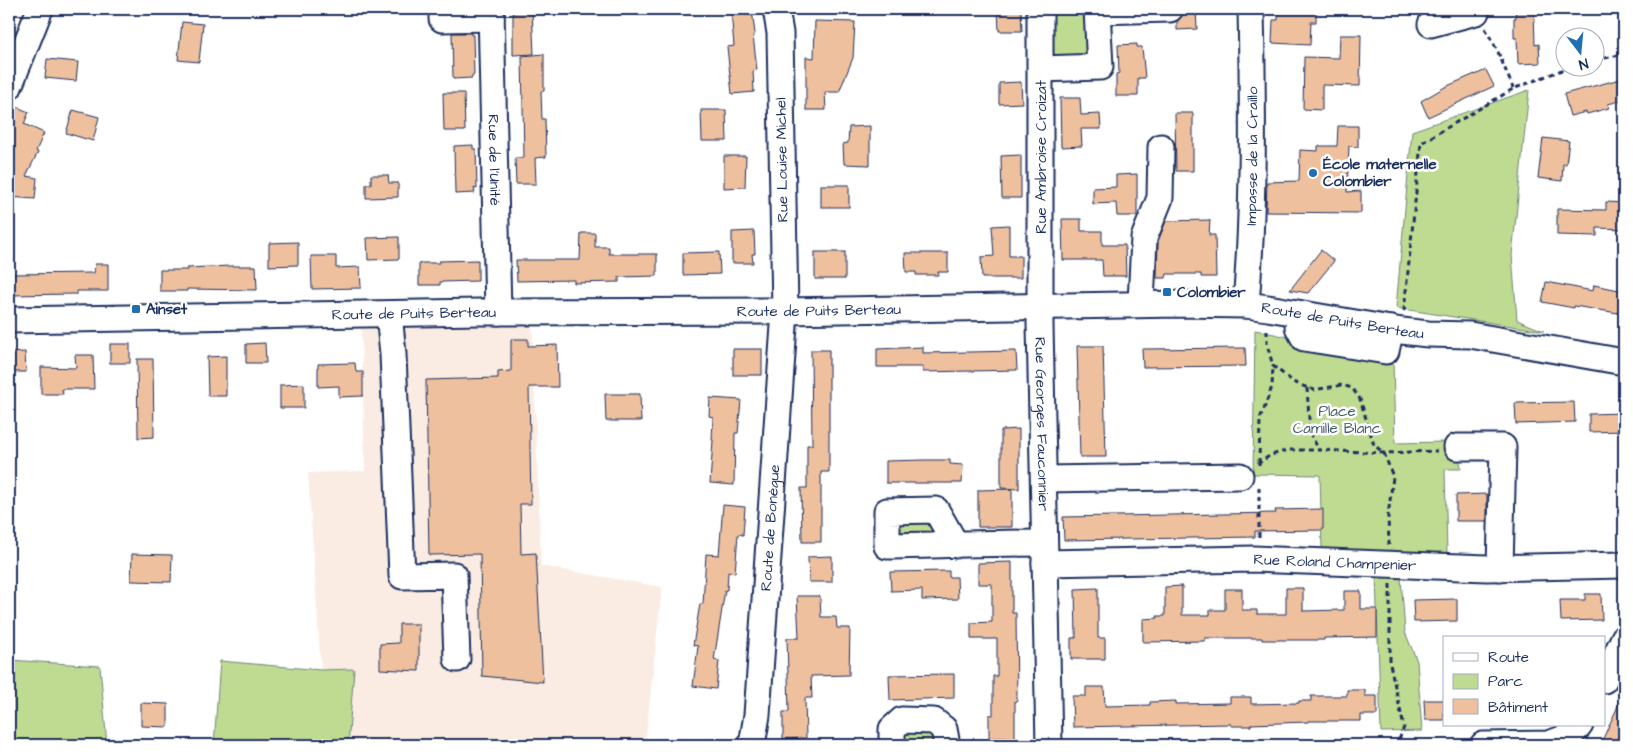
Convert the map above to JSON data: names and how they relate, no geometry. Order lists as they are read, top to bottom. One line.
{"streets":{"street":["Rue Ambroise Croizat","Impasse de la Craillo","Rue Louise Michel","Rue de l'Unité","Route de Puits Berteau","Rue Georges Fauconnier","Route de Bonègue","Rue Roland Champenier"]},"crossings":[["Rue Ambroise Croizat","Route de Puits Berteau"],["Rue Ambroise Croizat","Rue Georges Fauconnier"],["Impasse de la Craillo","Route de Puits Berteau"],["Rue Louise Michel","Route de Puits Berteau"],["Rue Louise Michel","Route de Bonègue"],["Rue de l'Unité","Route de Puits Berteau"],["Route de Puits Berteau","Rue Georges Fauconnier"],["Route de Puits Berteau","Route de Bonègue"],["Rue Georges Fauconnier","Rue Roland Champenier"]],"parks":["Place Camille Blanc"],"places":{"other":["École maternelle Colombier"],"transit":["Colombier","Ainset"]},"legend":["Route","Parc","Bâtiment"],"north":"bottom"}
